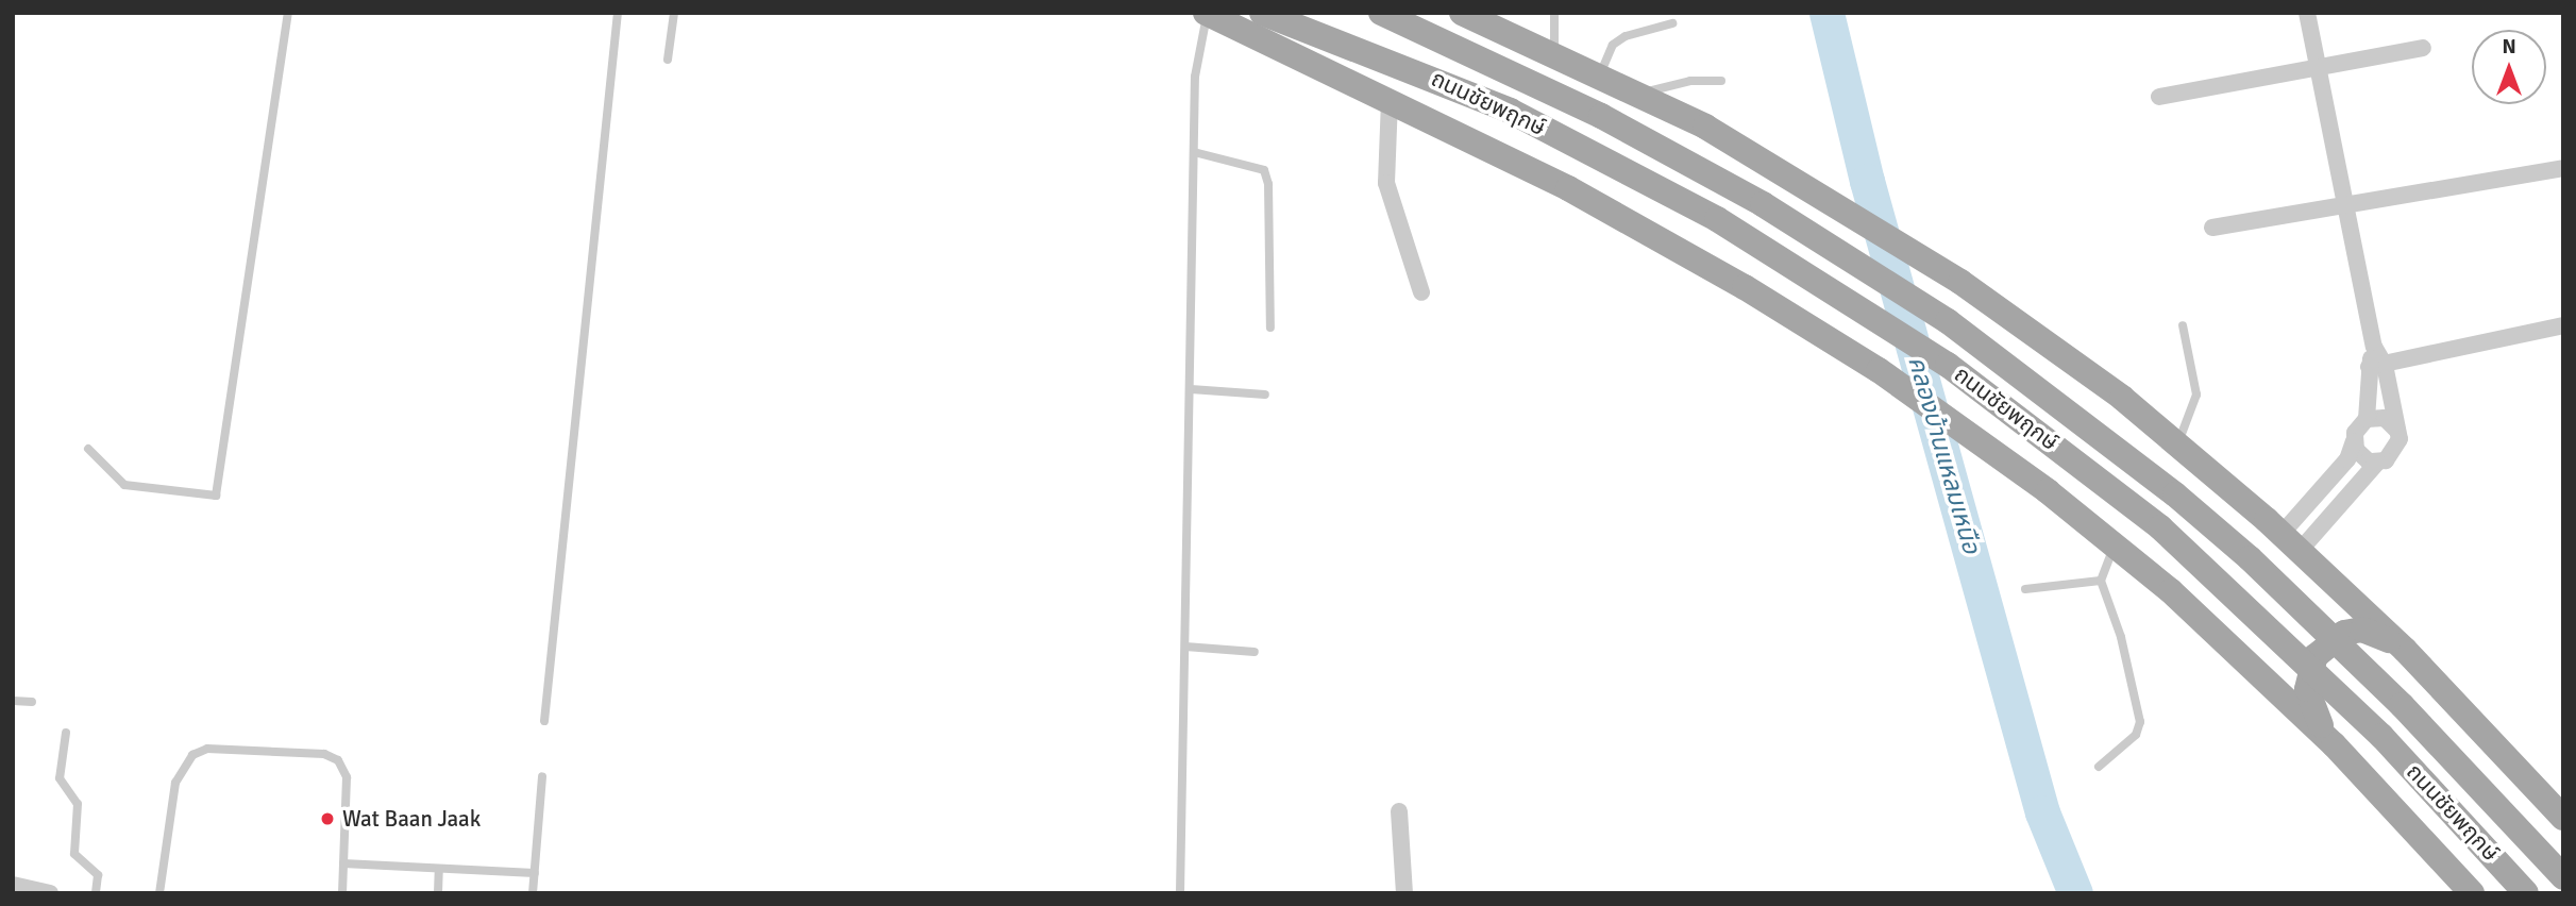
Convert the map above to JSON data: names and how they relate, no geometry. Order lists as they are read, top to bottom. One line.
{"streets":{"main road":["ถนนชัยพฤกษ์"]},"water":["คลองบ้านแหลมเหนือ"],"places":["Wat Baan Jaak"],"north":"top"}
